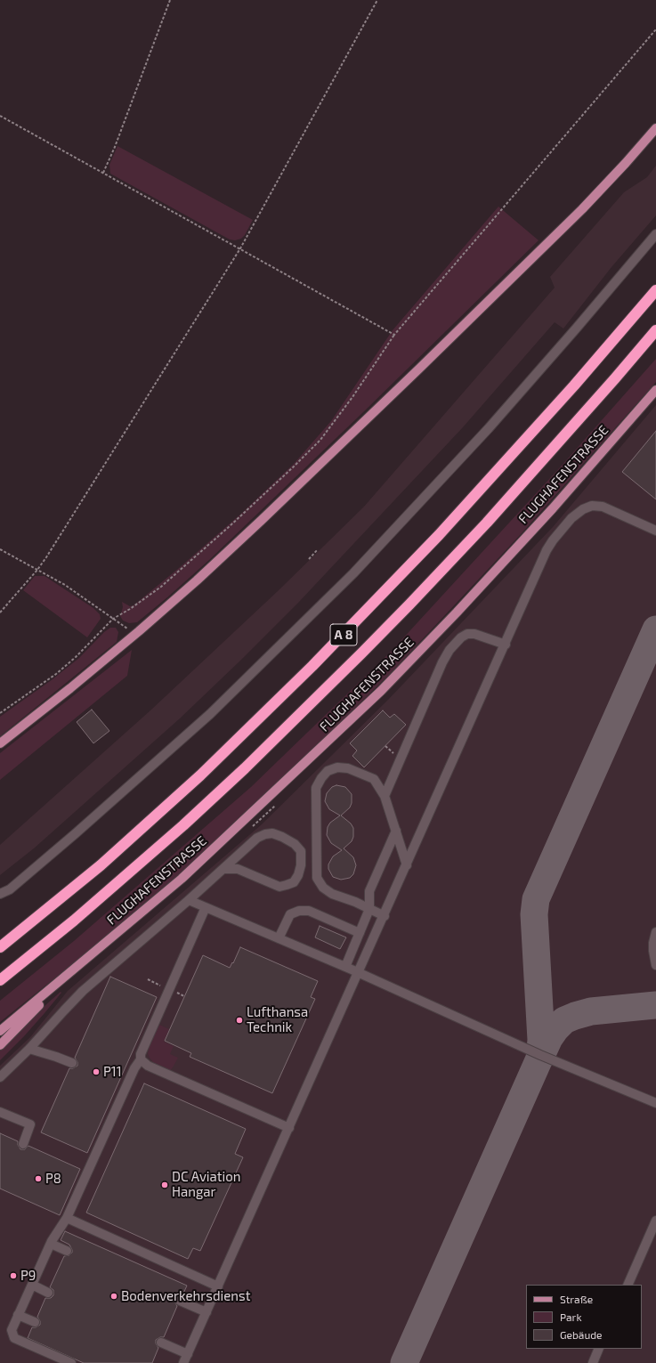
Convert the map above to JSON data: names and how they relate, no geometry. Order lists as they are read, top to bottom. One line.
{"streets":{"highway":["A 8"],"main road":["FLUGHAFENSTRASSE"]},"places":["Lufthansa Technik","P11","P8","DC Aviation Hangar","P9","Bodenverkehrsdienst"],"legend":["Straße","Park","Gebäude"]}
